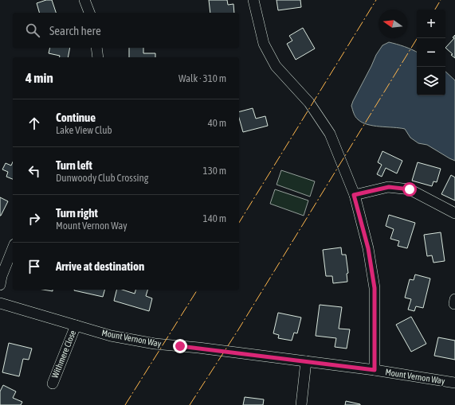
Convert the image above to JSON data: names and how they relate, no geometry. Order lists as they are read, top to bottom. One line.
{"streets":{"street":["Mount Vernon Way","Withmere Close"]},"crossings":[["Mount Vernon Way","Withmere Close"]],"north":"left","page":{"map_buttons":["+","−"],"search":"Search here","heading":["4 min","Walk · 310 m"],"list":[["Continue","Lake View Club","40 m"],["Turn left","Dunwoody Club Crossing","130 m"],["Turn right","Mount Vernon Way","140 m"],"Arrive at destination"]}}
